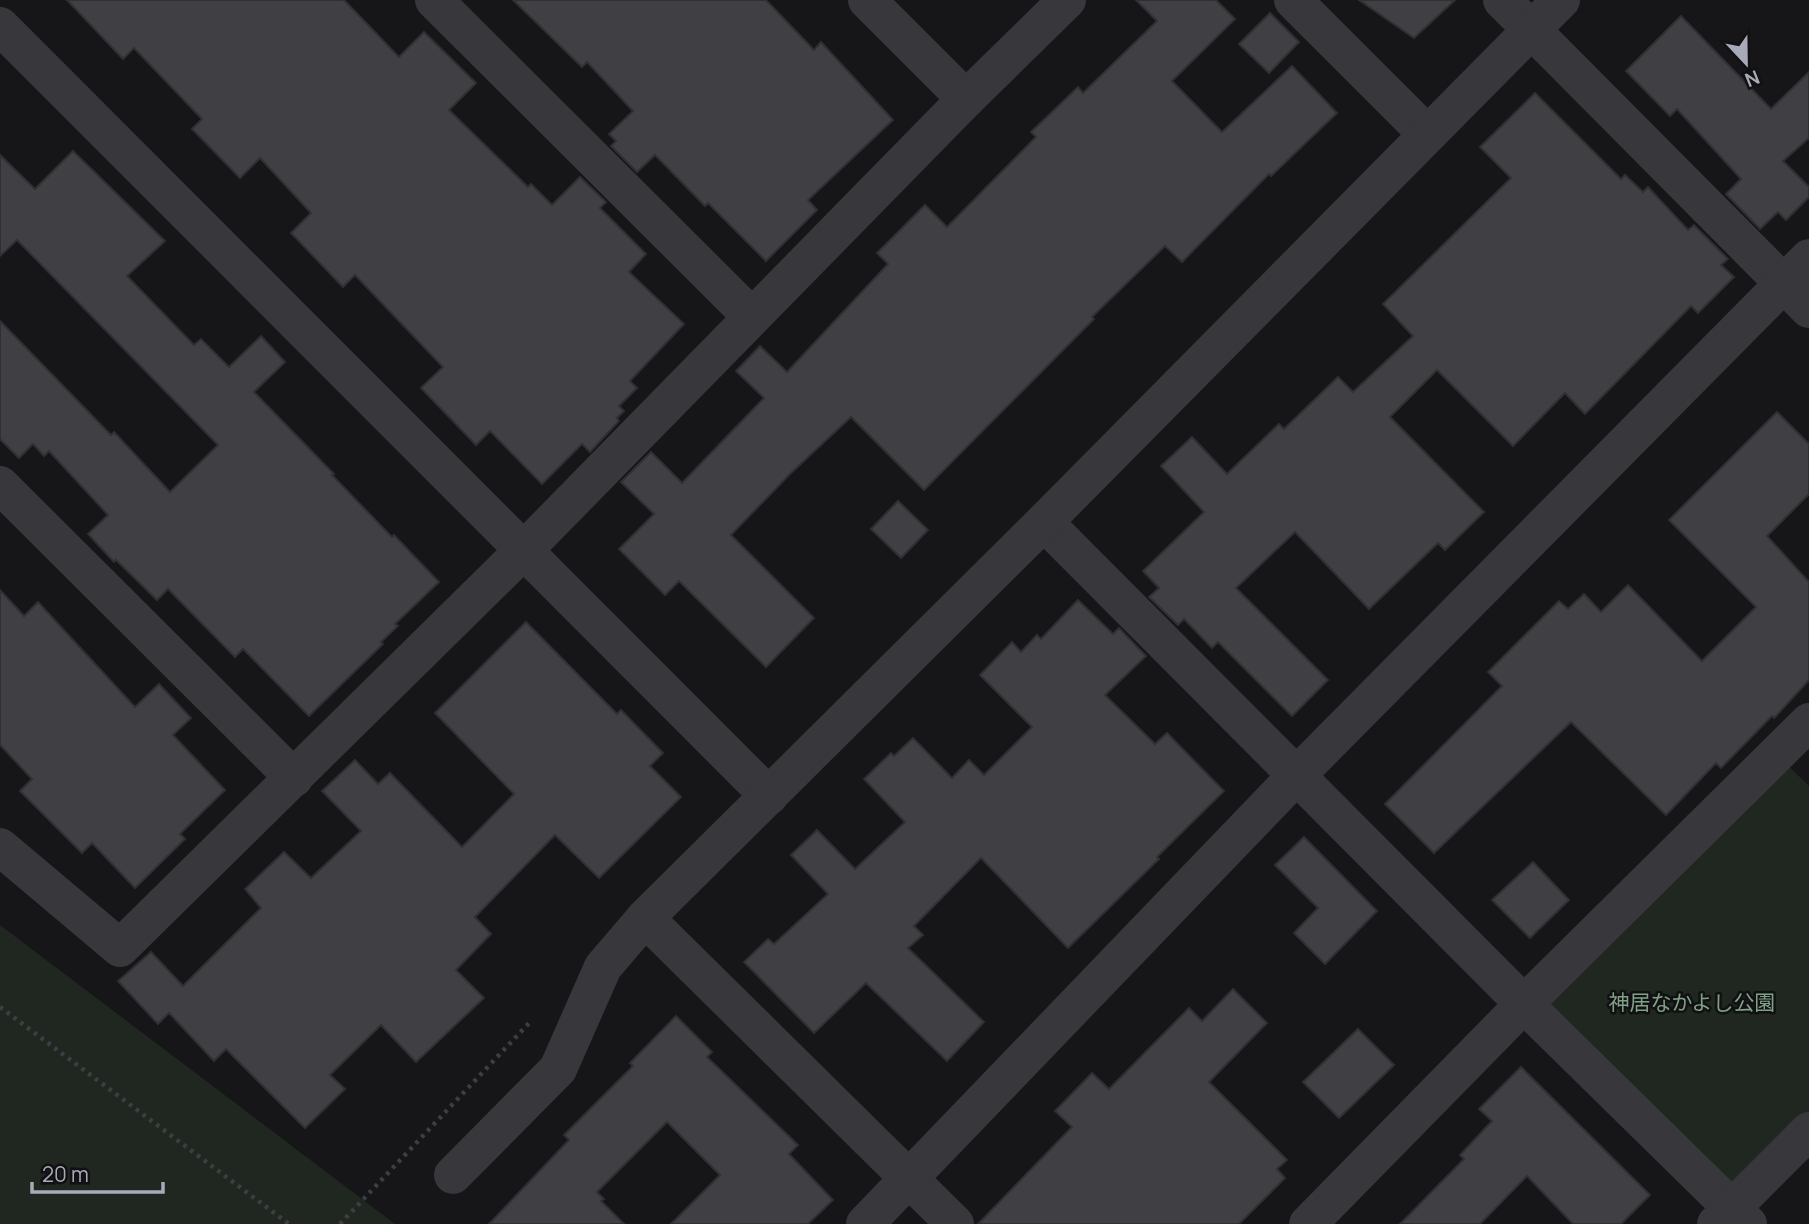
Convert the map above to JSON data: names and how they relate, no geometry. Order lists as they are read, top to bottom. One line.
{"parks":["神居なかよし公園"],"scale_bar":"20 m","north":"bottom"}
